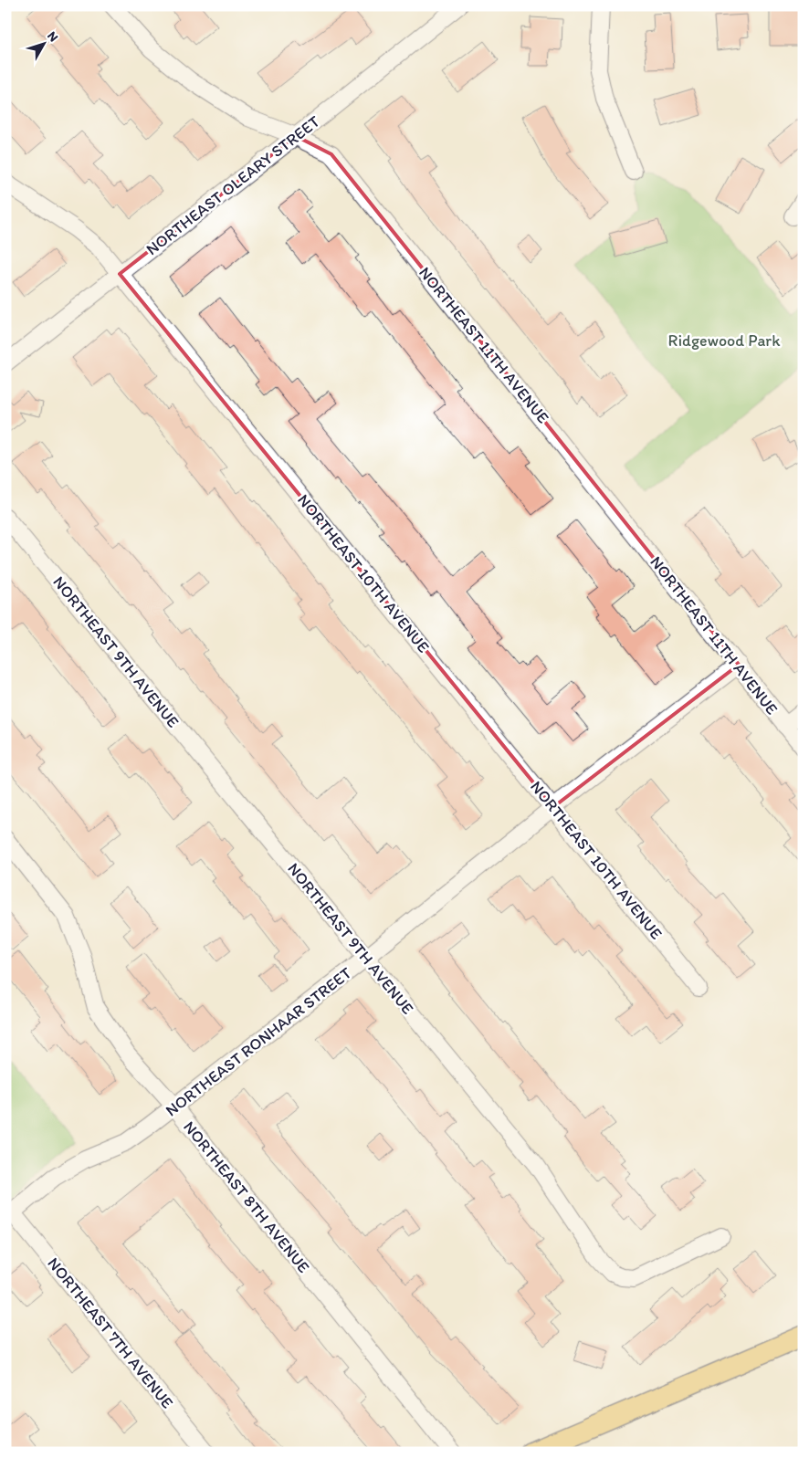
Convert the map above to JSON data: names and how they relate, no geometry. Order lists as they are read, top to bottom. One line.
{"streets":{"street":["NORTHEAST OLEARY STREET","NORTHEAST 11TH AVENUE","NORTHEAST 10TH AVENUE","NORTHEAST 9TH AVENUE","NORTHEAST RONHAAR STREET","NORTHEAST 8TH AVENUE","NORTHEAST 7TH AVENUE"]},"crossings":[["NORTHEAST OLEARY STREET","NORTHEAST 11TH AVENUE"],["NORTHEAST OLEARY STREET","NORTHEAST 10TH AVENUE"],["NORTHEAST 11TH AVENUE","NORTHEAST RONHAAR STREET"],["NORTHEAST 10TH AVENUE","NORTHEAST RONHAAR STREET"],["NORTHEAST 9TH AVENUE","NORTHEAST RONHAAR STREET"],["NORTHEAST RONHAAR STREET","NORTHEAST 8TH AVENUE"],["NORTHEAST RONHAAR STREET","NORTHEAST 7TH AVENUE"]],"parks":["Ridgewood Park"],"north":"top right"}
